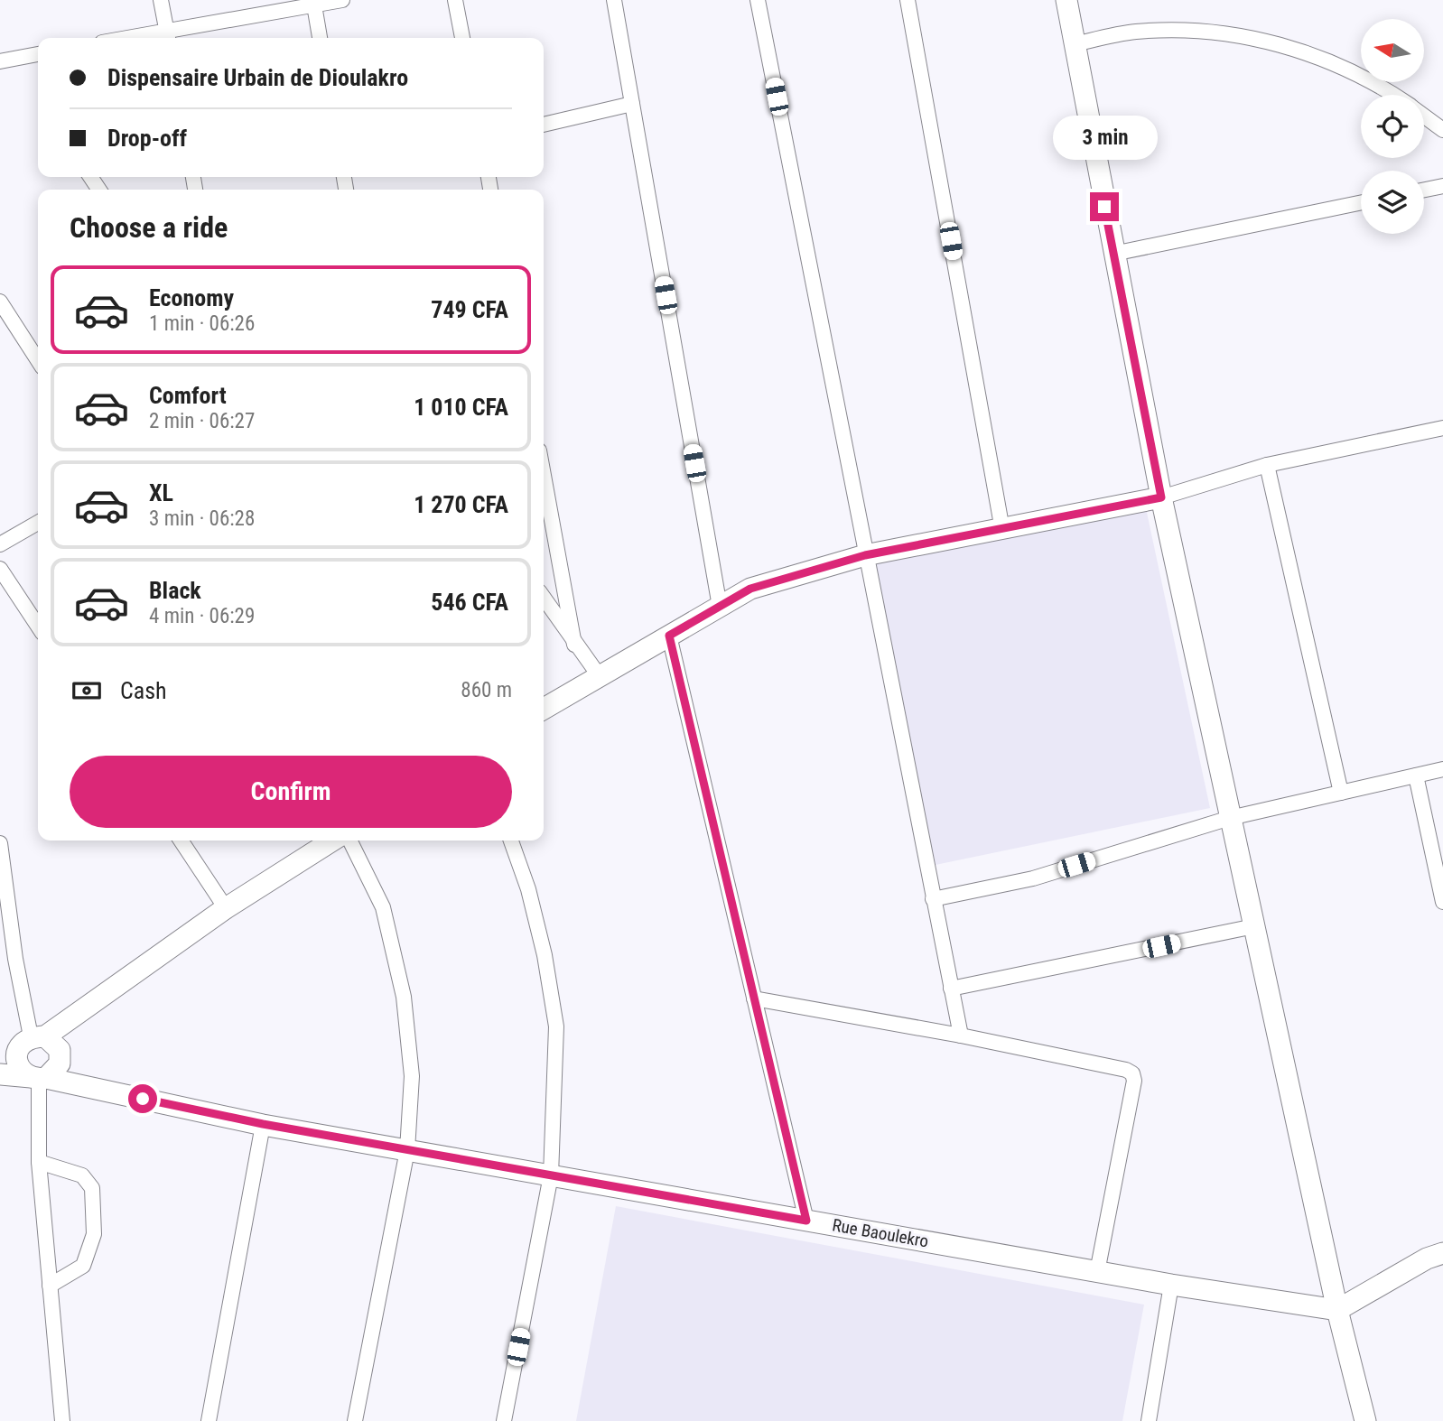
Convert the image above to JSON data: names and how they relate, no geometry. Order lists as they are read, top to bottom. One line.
{"streets":{"street":["Rue Baoulekro"]},"north":"left","page":{"banner":["Dispensaire Urbain de Dioulakro","Drop-off"],"bubble":"3 min","heading":"Choose a ride","list":[{"name":"Economy","note":"1 min · 06:26","value":"749 CFA"},{"name":"Comfort","note":"2 min · 06:27","value":"1 010 CFA"},{"name":"XL","note":"3 min · 06:28","value":"1 270 CFA"},{"name":"Black","note":"4 min · 06:29","value":"546 CFA"}],"pay":["Cash","860 m"],"buttons":"Confirm"}}
